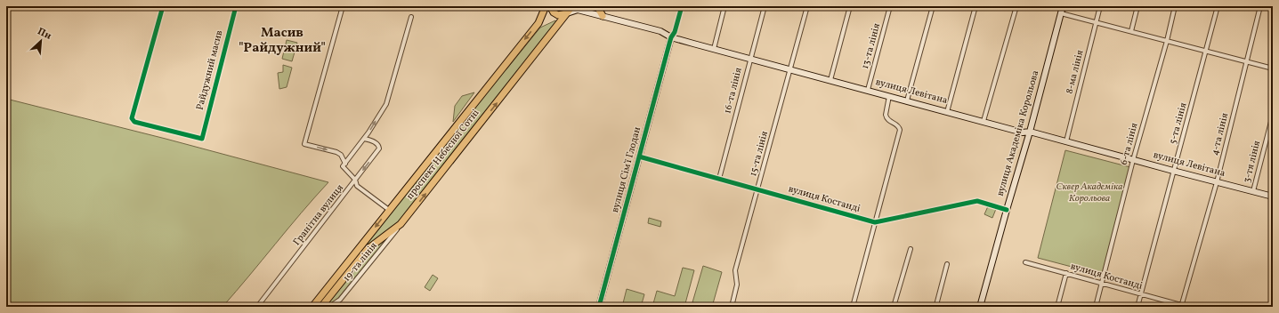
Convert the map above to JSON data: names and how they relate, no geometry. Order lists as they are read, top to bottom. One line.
{"streets":{"main road":["вулиця Левітана","вулиця Академіка Корольова","проспект Небесної Сотні","вулиця Сім'ї Глодан"],"street":["13-та лінія","Райдужний масив","8-ма лінія","16-та лінія","5-та лінія","4-та лінія","6-та лінія","15-та лінія","3-тя лінія","вулиця Костанді","Гранітна вулиця","19-та лінія"]},"crossings":[["13-та лінія","вулиця Левітана"],["8-ма лінія","вулиця Левітана"],["16-та лінія","вулиця Левітана"],["16-та лінія","вулиця Костанді"],["вулиця Левітана","5-та лінія"],["вулиця Левітана","вулиця Академіка Корольова"],["вулиця Левітана","4-та лінія"],["вулиця Левітана","6-та лінія"],["вулиця Левітана","15-та лінія"],["вулиця Левітана","проспект Небесної Сотні"],["вулиця Левітана","3-тя лінія"],["вулиця Левітана","вулиця Сім'ї Глодан"],["5-та лінія","вулиця Костанді"],["вулиця Академіка Корольова","вулиця Костанді"],["4-та лінія","вулиця Костанді"],["6-та лінія","вулиця Костанді"],["15-та лінія","вулиця Костанді"],["проспект Небесної Сотні","19-та лінія"],["вулиця Сім'ї Глодан","вулиця Костанді"]],"districts":["Масив \"Райдужний\""],"parks":["Сквер Академіка Корольова"],"north":"top right"}
